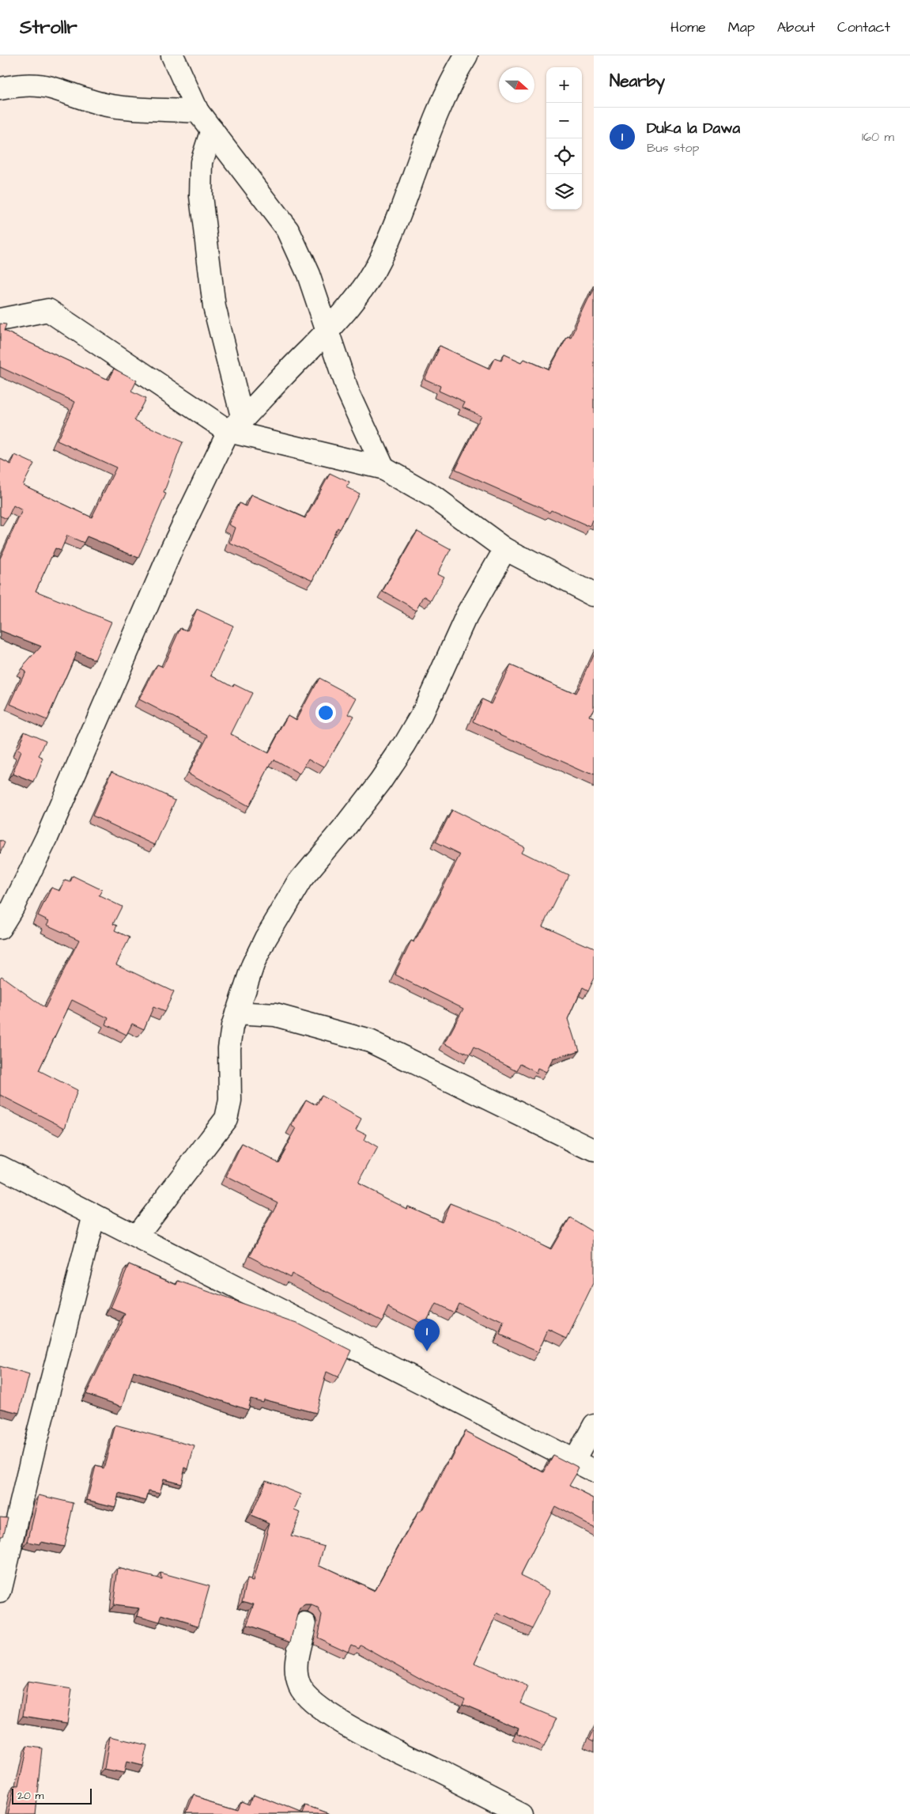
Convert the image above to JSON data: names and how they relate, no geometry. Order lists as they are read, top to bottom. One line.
{"scale_bar":"20 m","north":"right","page":{"header":"Strollr","nav":["Home","Map","About","Contact"],"heading":"Nearby","map_buttons":["+","−"],"list":[{"mark":"1","name":"Duka la Dawa","note":"Bus stop","value":"160 m"}],"pins":"1","scale":"20 m"}}
